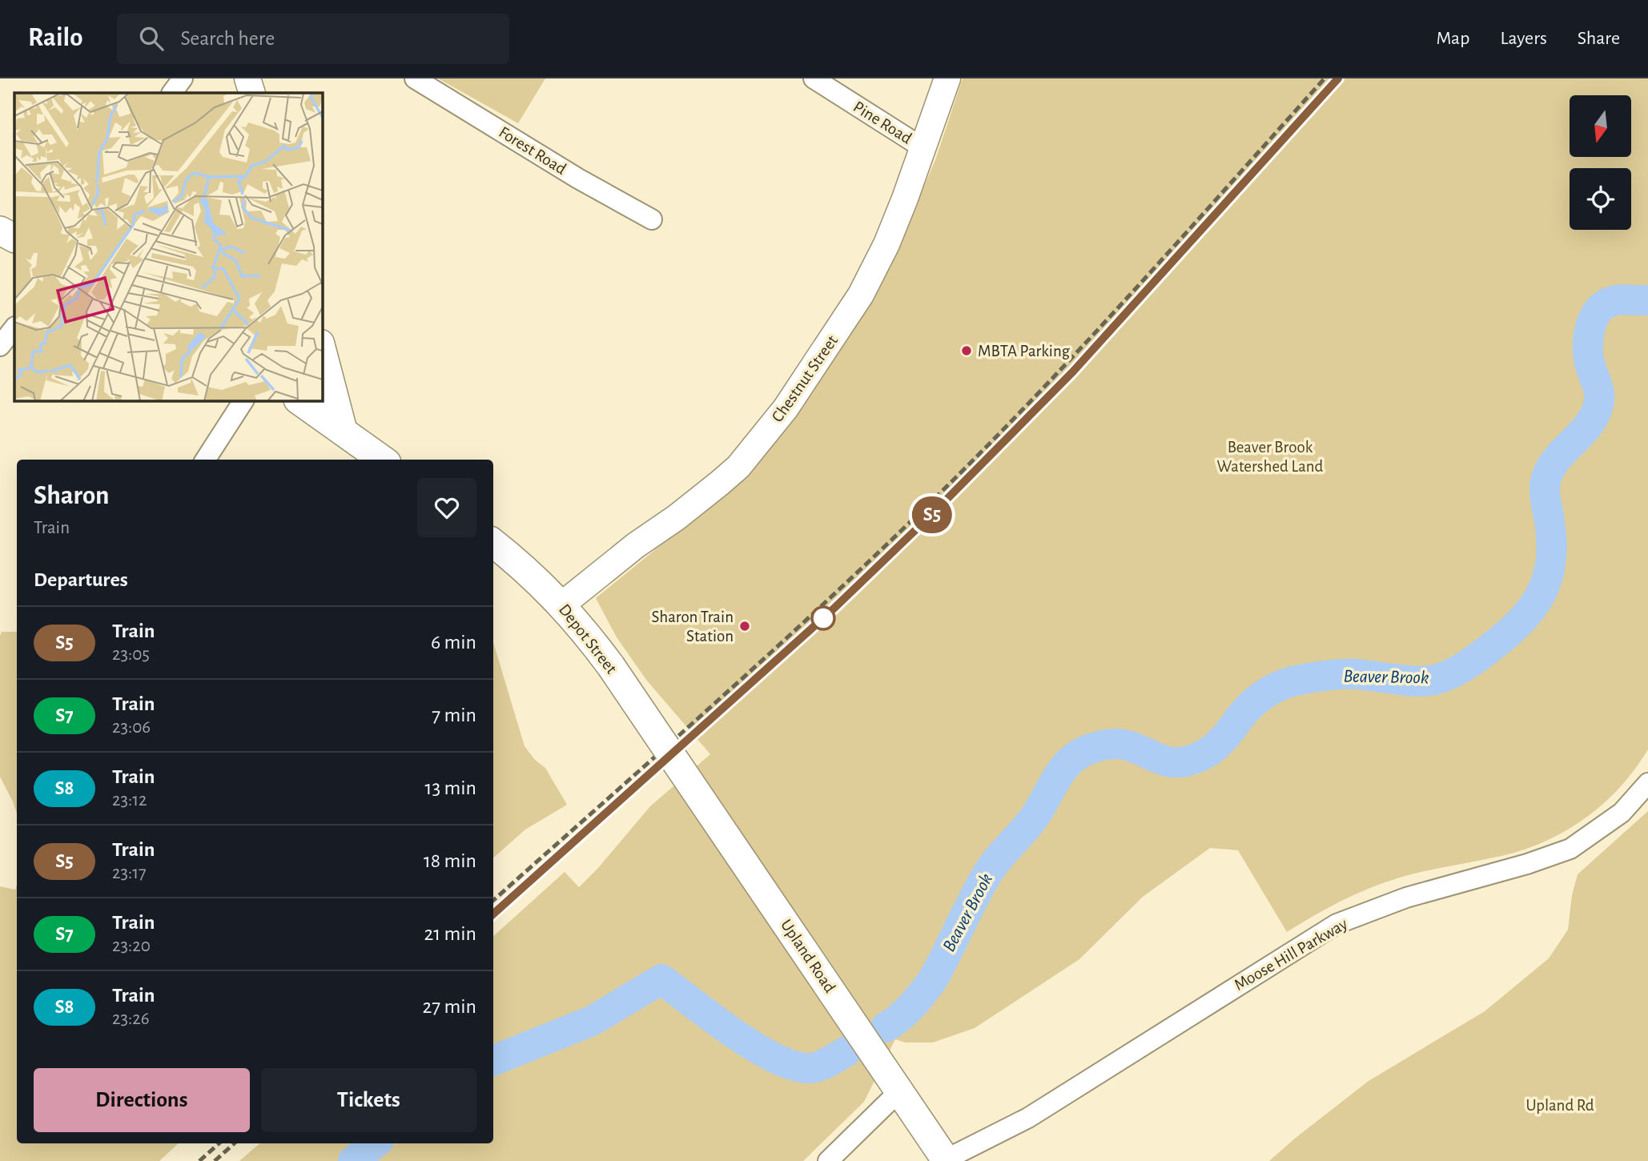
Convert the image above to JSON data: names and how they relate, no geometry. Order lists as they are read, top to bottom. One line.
{"streets":{"main road":["Depot Street","Upland Road"],"street":["Pine Road","Forest Road","Chestnut Street","Moose Hill Parkway"]},"crossings":[["Pine Road","Chestnut Street"],["Chestnut Street","Depot Street"],["Depot Street","Upland Road"],["Moose Hill Parkway","Upland Road"]],"water":["Beaver Brook"],"parks":["Beaver Brook Watershed Land","Upland Rd"],"places":["MBTA Parking","Sharon Train Station"],"north":"bottom","page":{"header":"Railo","search":"Search here","nav":["Map","Layers","Share"],"on_map":"S5","heading":[["Sharon","Train"],"Departures"],"list":[{"mark":"S5","name":"Train","note":"23:05","value":"6 min"},{"mark":"S7","name":"Train","note":"23:06","value":"7 min"},{"mark":"S8","name":"Train","note":"23:12","value":"13 min"},{"mark":"S5","name":"Train","note":"23:17","value":"18 min"},{"mark":"S7","name":"Train","note":"23:20","value":"21 min"},{"mark":"S8","name":"Train","note":"23:26","value":"27 min"}],"buttons":["Directions","Tickets"]}}
